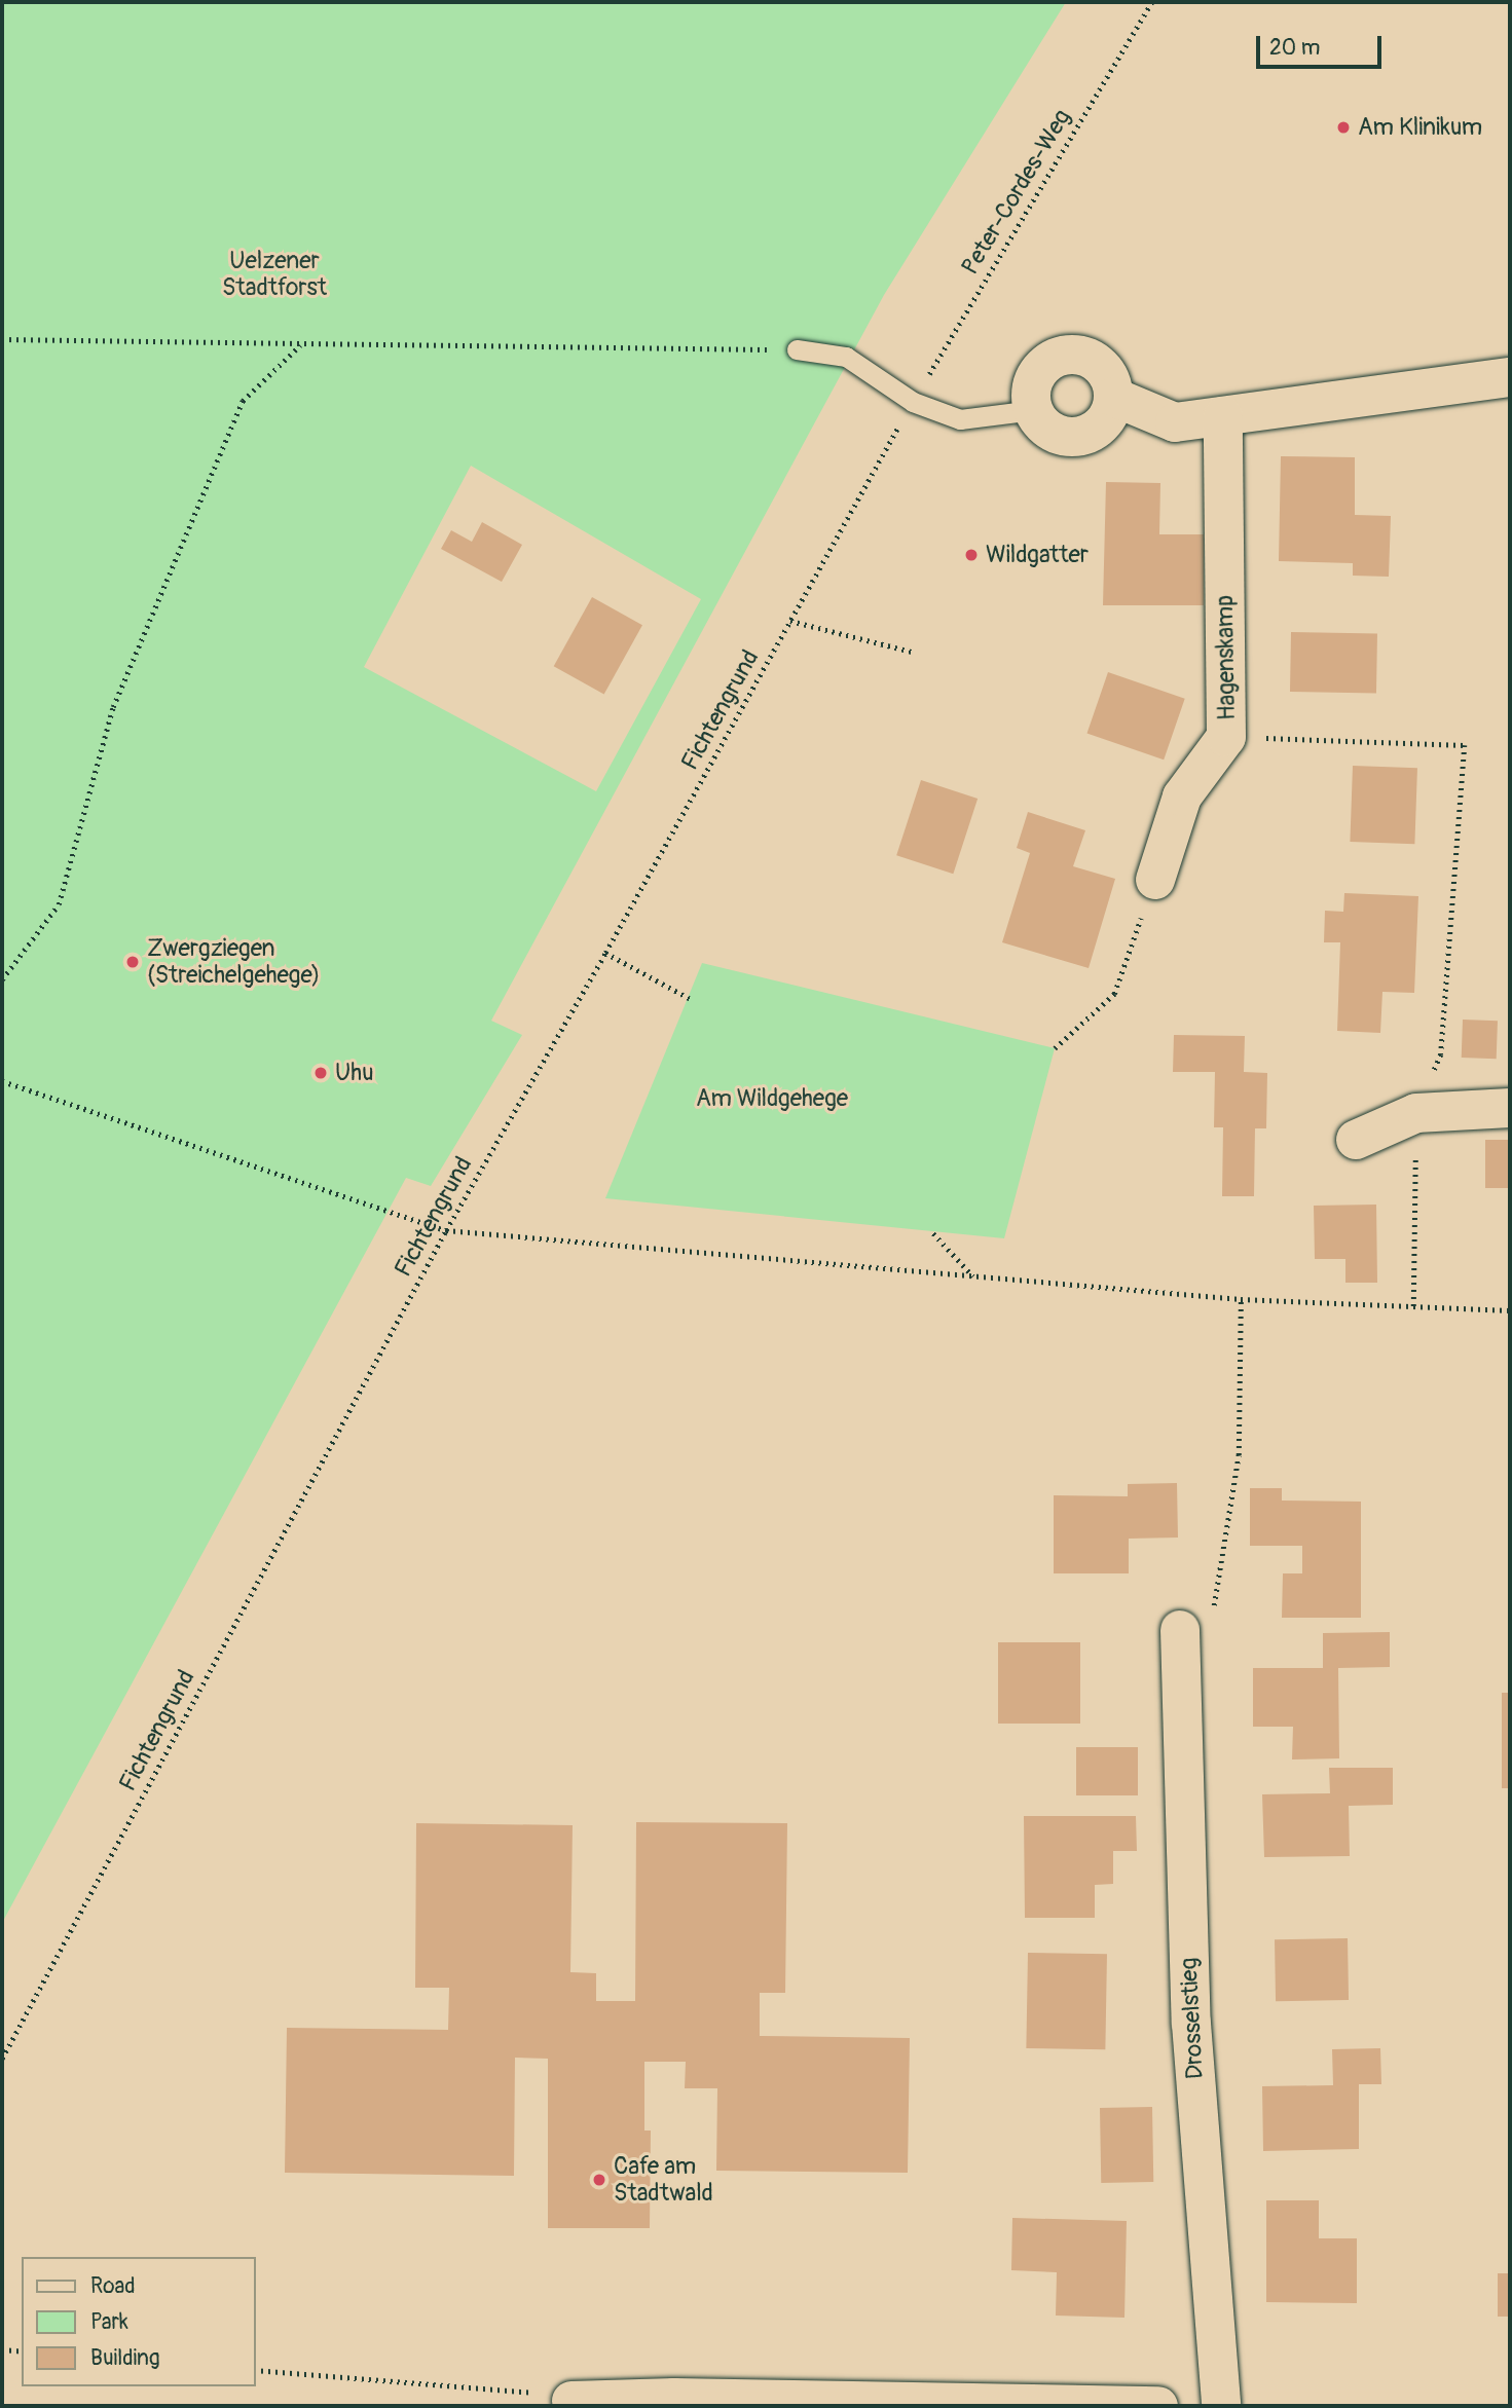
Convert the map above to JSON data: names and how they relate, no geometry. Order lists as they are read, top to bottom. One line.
{"streets":{"street":["Hagenskamp","Drosselstieg"],"path":["Peter-Cordes-Weg","Fichtengrund"]},"crossings":[["Peter-Cordes-Weg","Fichtengrund"]],"parks":["Uelzener Stadtforst","Am Wildgehege"],"places":["Am Klinikum","Wildgatter","Zwergziegen (Streichelgehege)","Uhu","Cafe am Stadtwald"],"legend":["Road","Park","Building"],"scale_bar":"20 m"}
